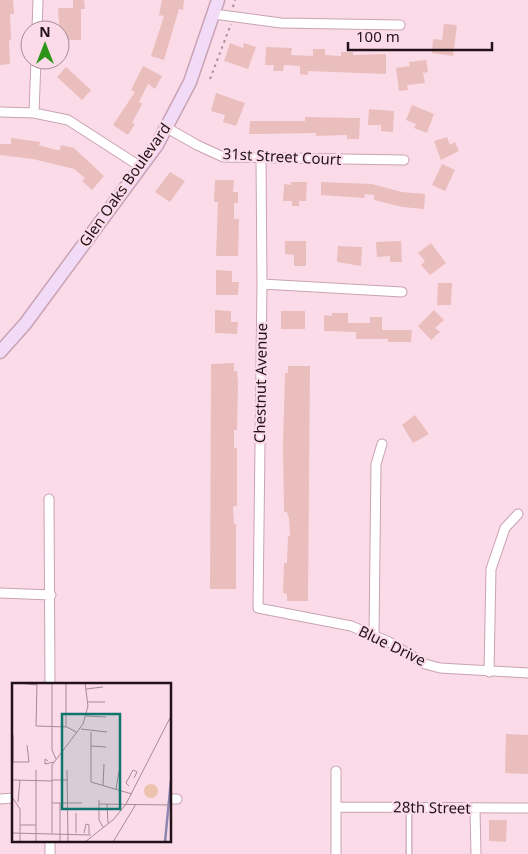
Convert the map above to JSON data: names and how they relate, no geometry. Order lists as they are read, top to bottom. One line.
{"streets":{"main road":["Glen Oaks Boulevard"],"street":["31st Street Court","Chestnut Avenue","Blue Drive","28th Street"]},"crossings":[["31st Street Court","Glen Oaks Boulevard"],["31st Street Court","Chestnut Avenue"],["Chestnut Avenue","Blue Drive"]],"scale_bar":"100 m","north":"top"}
